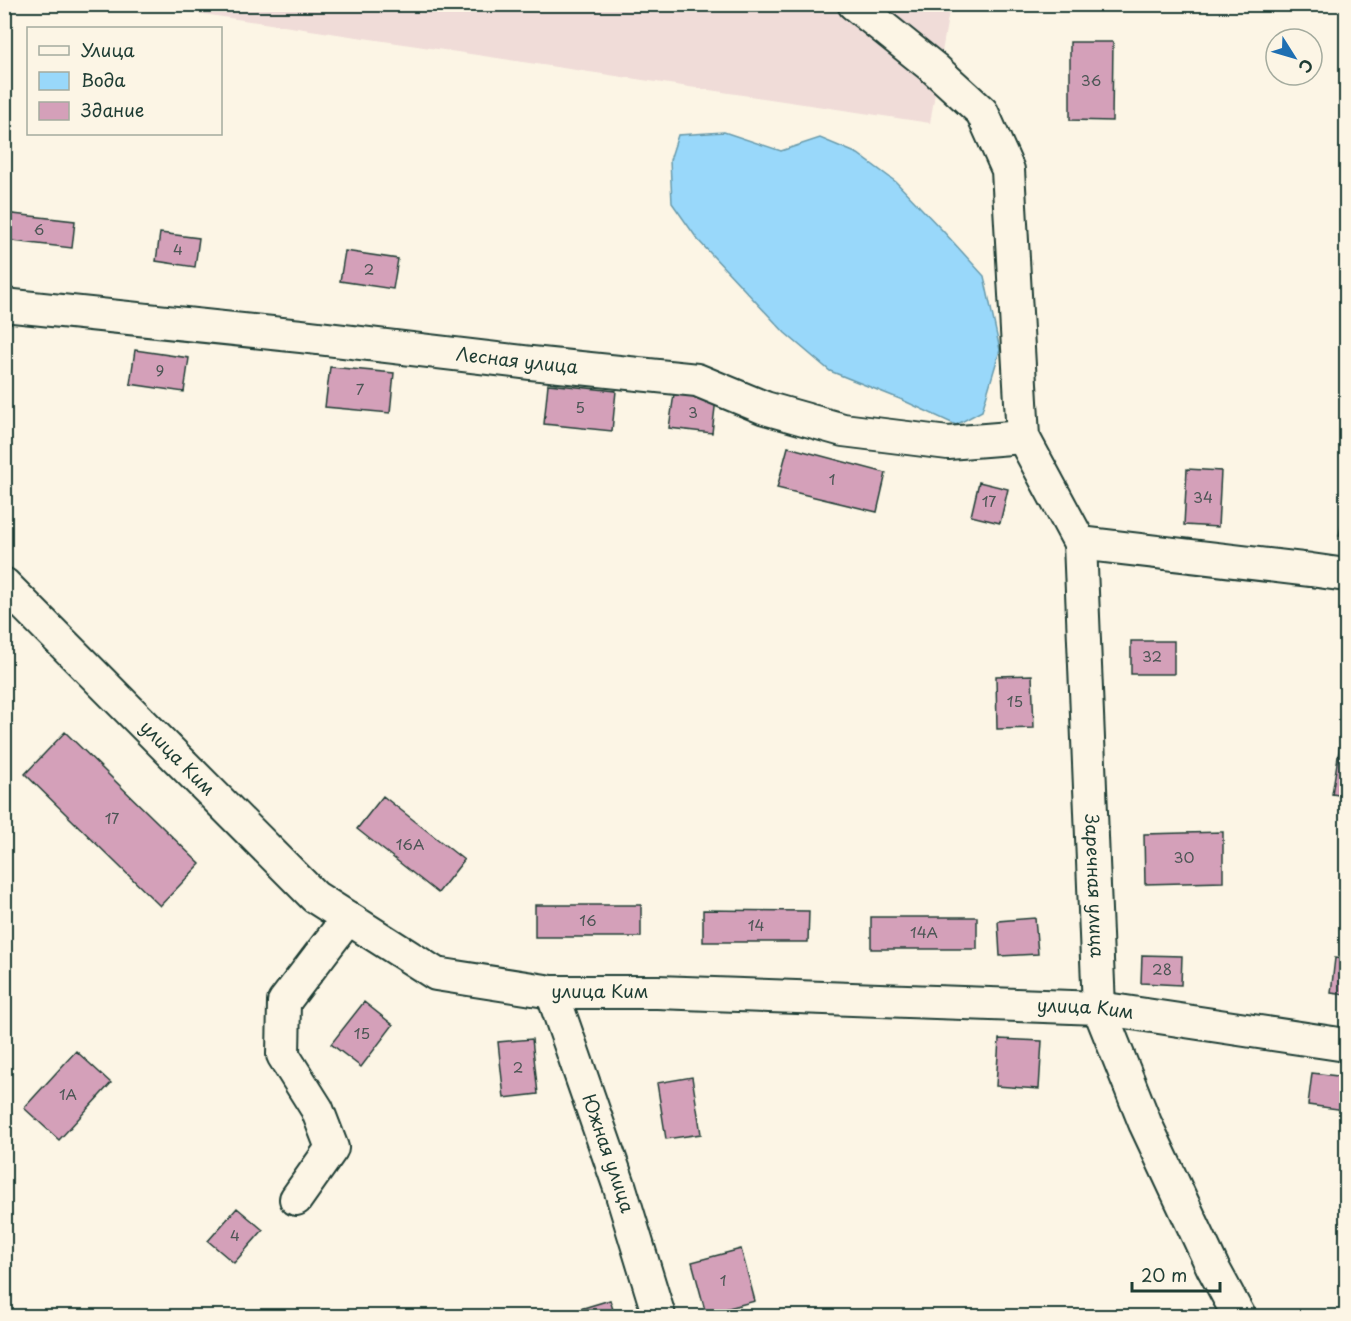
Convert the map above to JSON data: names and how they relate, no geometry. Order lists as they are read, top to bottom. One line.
{"streets":{"street":["Лесная улица","улица Ким","Заречная улица","Южная улица"]},"crossings":[["Лесная улица","Заречная улица"],["улица Ким","Заречная улица"],["улица Ким","Южная улица"]],"house_numbers":["36","6","4","2","9","7","5","3","1","34","17","32","15","17","16А","30","16","14","14А","28","15","2","1А","4","1"],"legend":["Улица","Вода","Здание"],"scale_bar":"20 m","north":"bottom right"}
